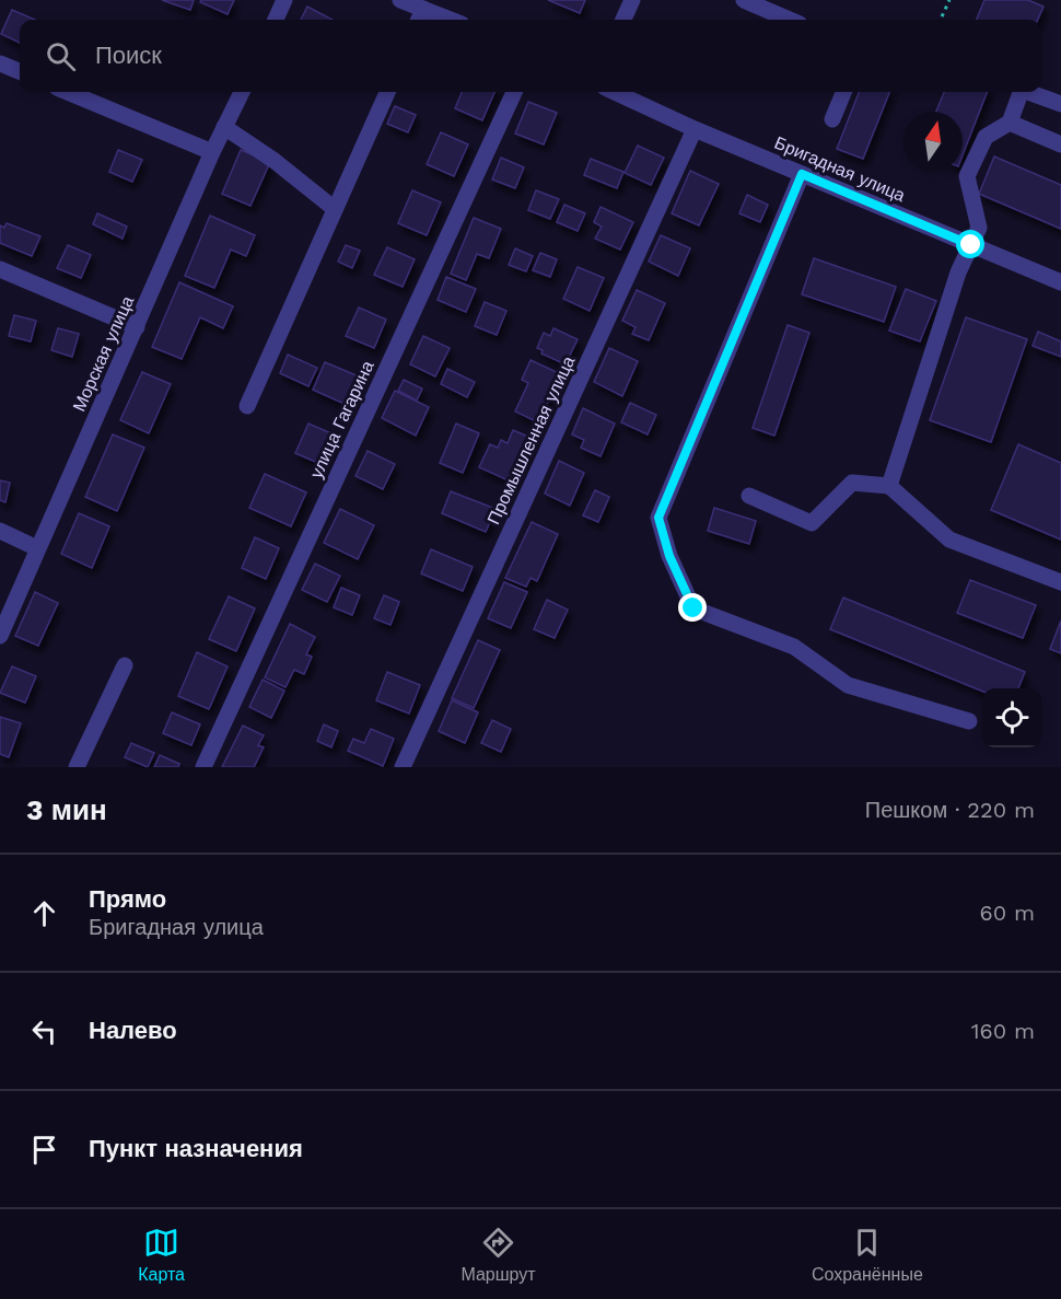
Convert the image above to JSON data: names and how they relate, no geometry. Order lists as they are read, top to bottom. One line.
{"streets":{"street":["Бригадная улица","Морская улица","улица Гагарина","Промышленная улица"]},"crossings":[["Бригадная улица","Промышленная улица"]],"north":"top","page":{"search":"Поиск","heading":["3 мин","Пешком · 220 m"],"list":[["Прямо","Бригадная улица","60 m"],["Налево","160 m"],"Пункт назначения"],"nav":["Карта","Маршрут","Сохранённые"]}}
